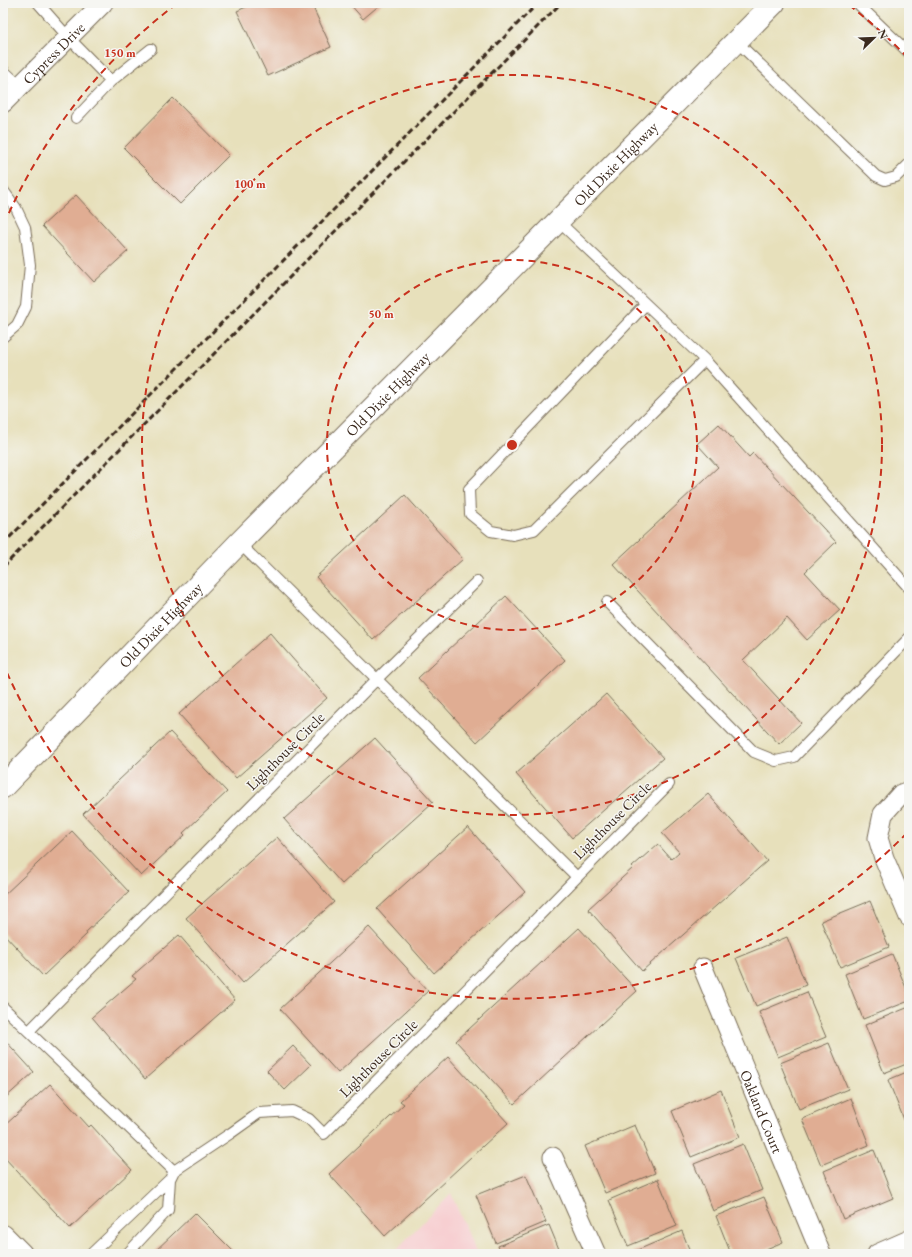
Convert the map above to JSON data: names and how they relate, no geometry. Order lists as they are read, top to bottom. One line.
{"streets":{"street":["Cypress Drive","Old Dixie Highway","Oakland Court"],"lane":["Lighthouse Circle"]},"crossings":[["Old Dixie Highway","Lighthouse Circle"]],"north":"top right","rings":["150 m","100 m","50 m"]}
